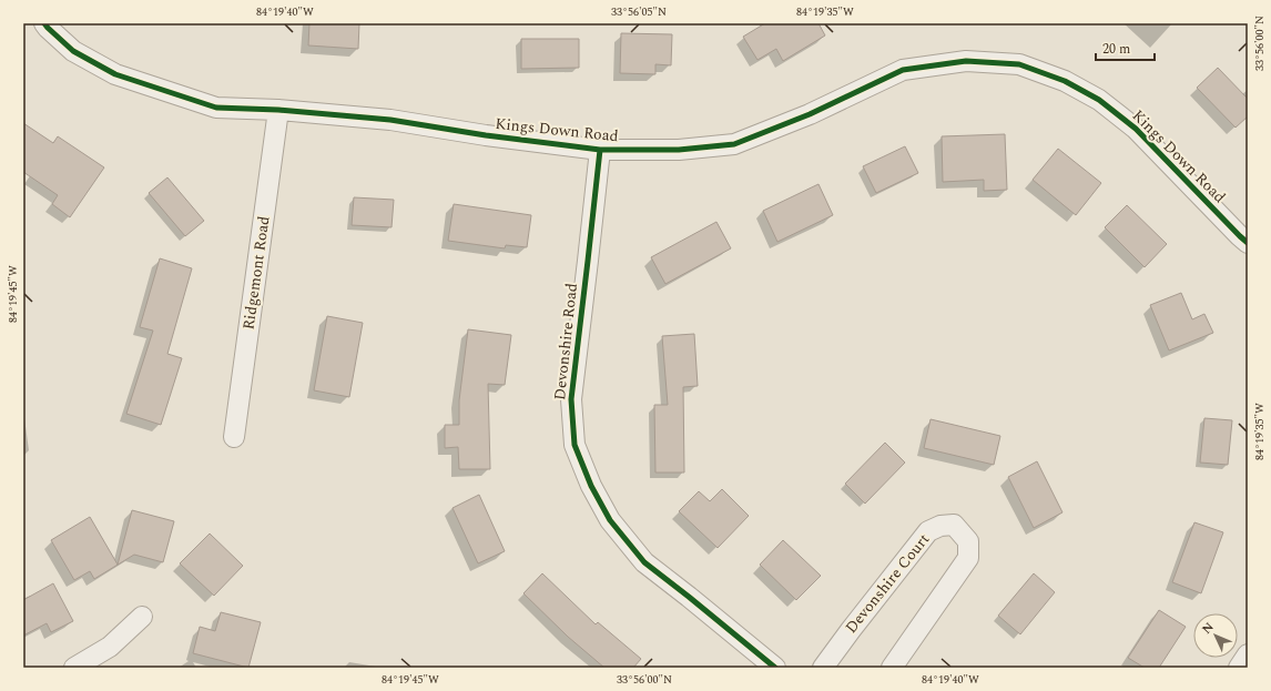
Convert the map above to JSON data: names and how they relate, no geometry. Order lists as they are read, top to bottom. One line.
{"streets":{"street":["Kings Down Road","Ridgemont Road","Devonshire Road","Devonshire Court"]},"crossings":[["Kings Down Road","Ridgemont Road"],["Kings Down Road","Devonshire Road"]],"scale_bar":"20 m","north":"top left","coordinates":["84°19'40\"W","33°56'05\"N","84°19'35\"W","33°56'00\"N","84°19'45\"W"]}
